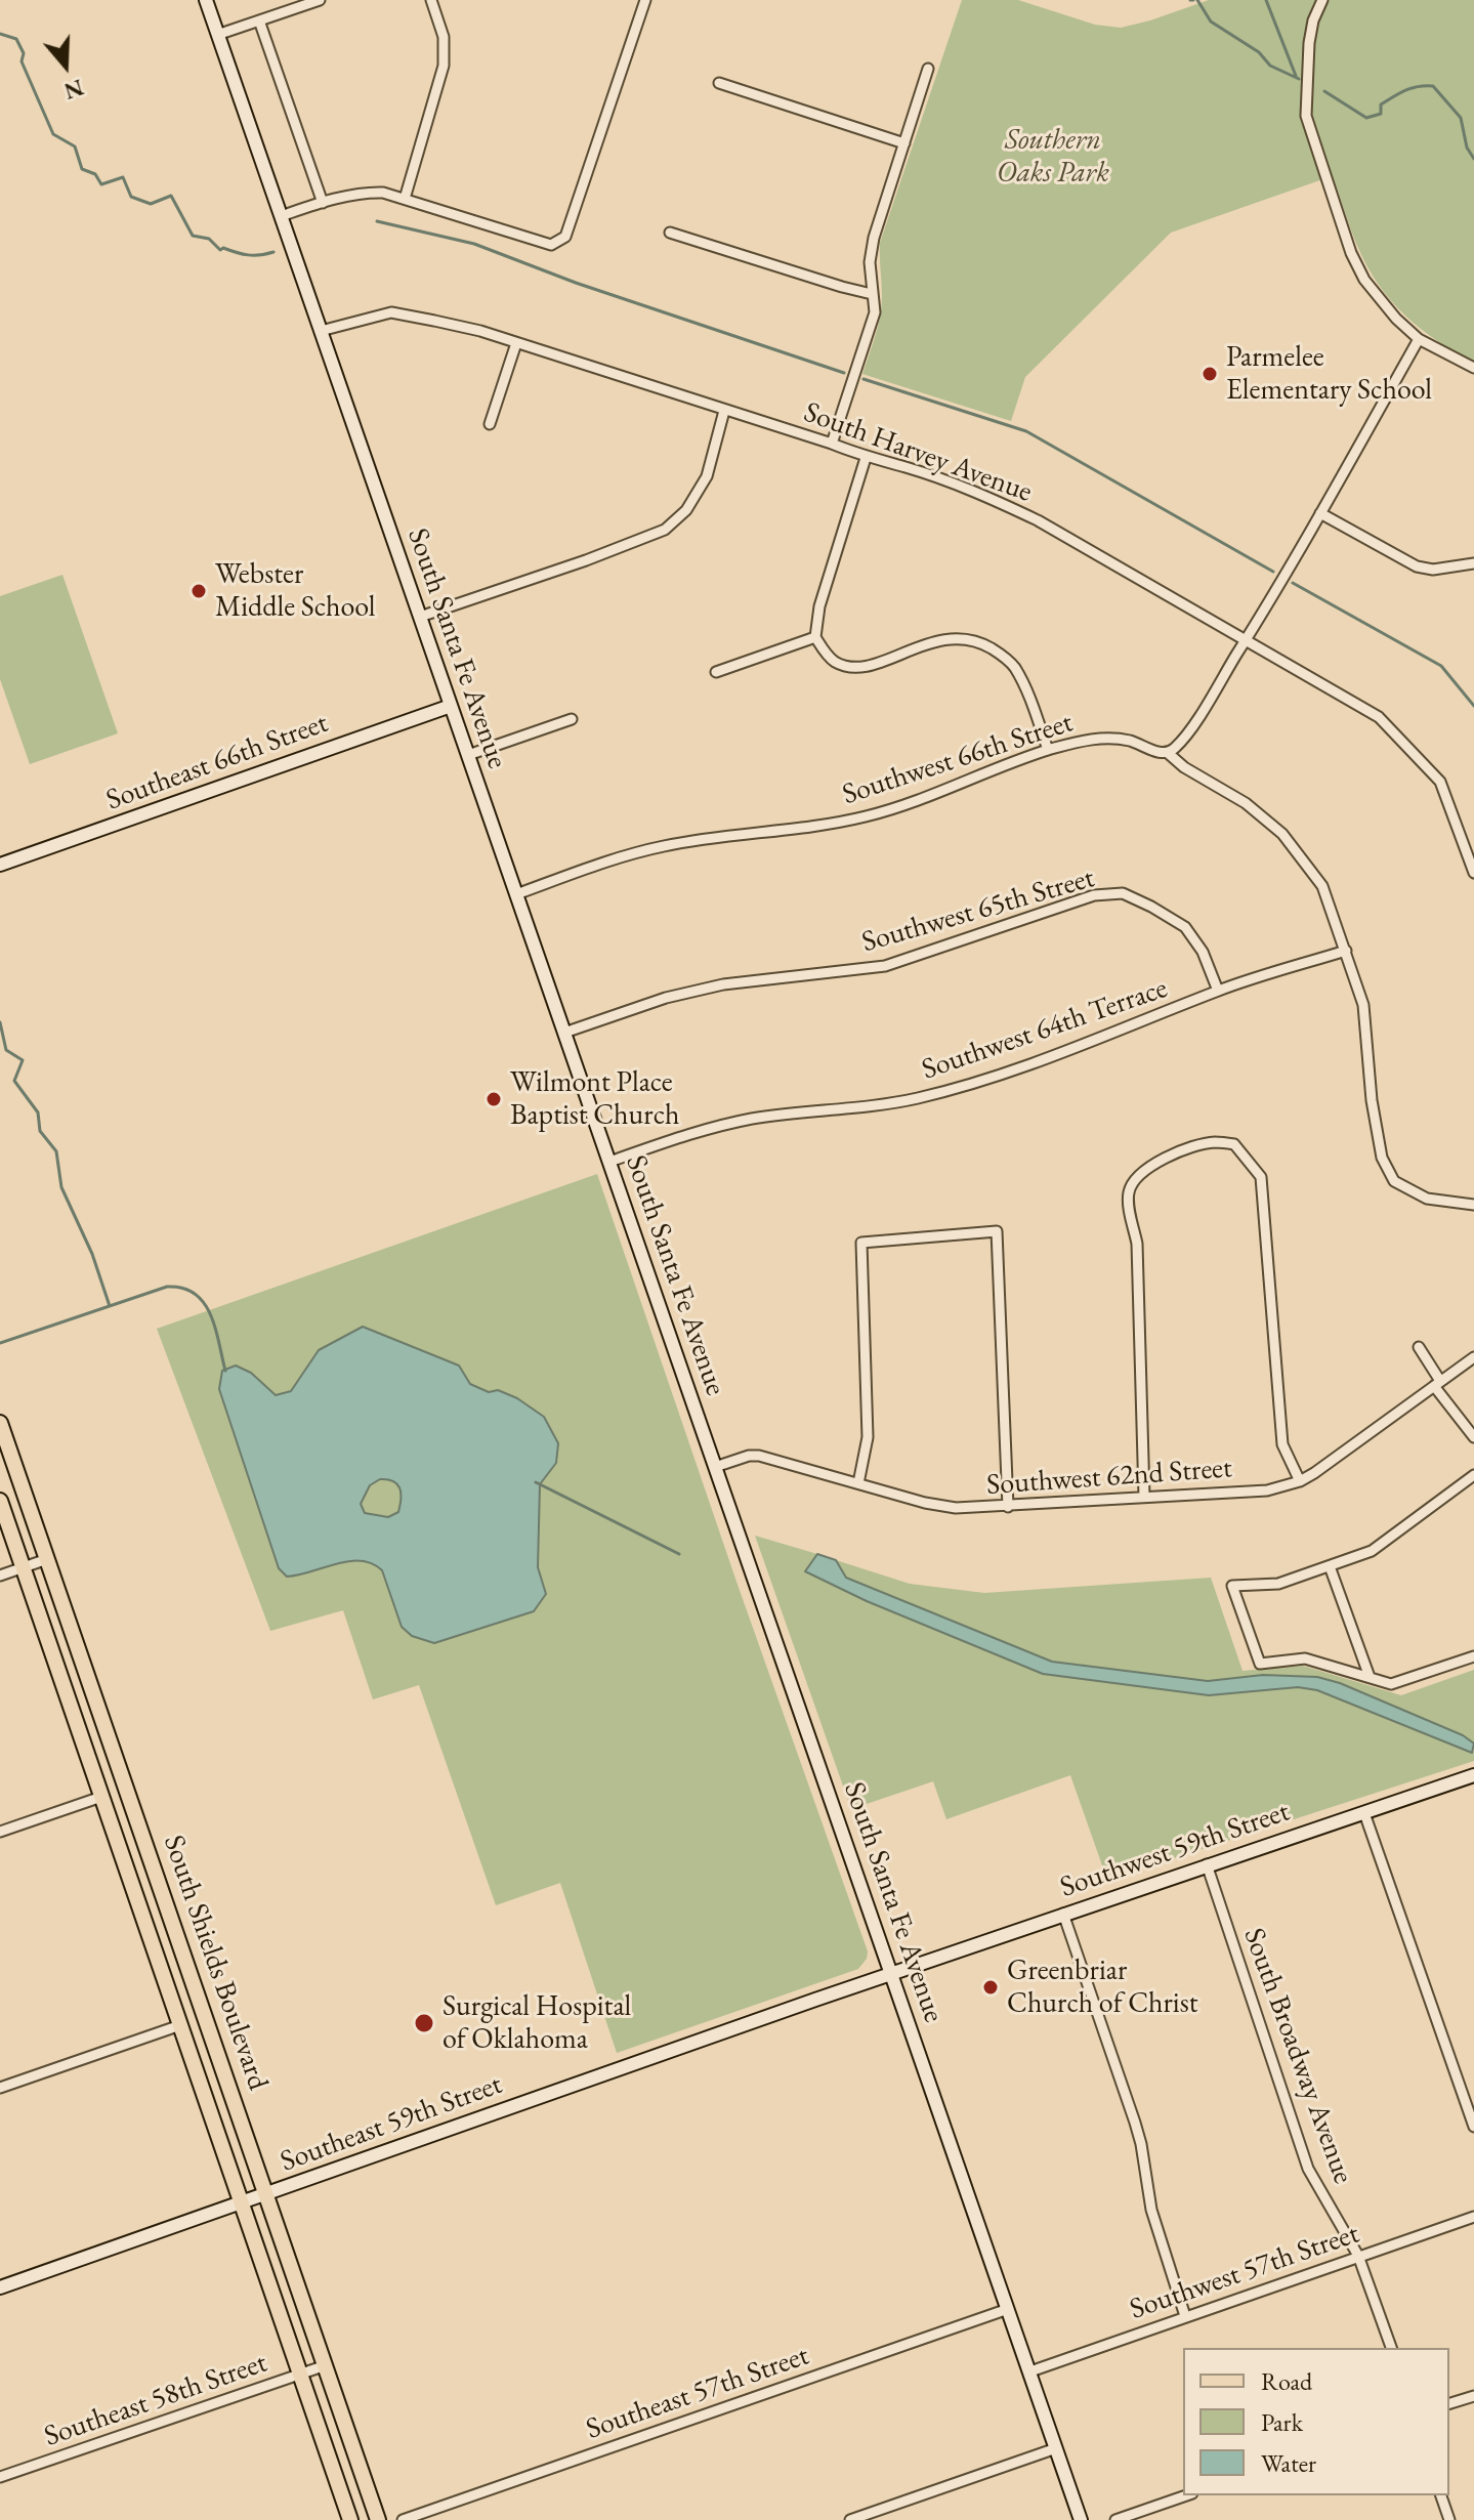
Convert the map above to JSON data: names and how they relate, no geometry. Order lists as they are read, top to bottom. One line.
{"streets":{"main road":["South Santa Fe Avenue","Southeast 66th Street","Southwest 59th Street","South Shields Boulevard","Southeast 59th Street"],"street":["South Harvey Avenue","Southwest 66th Street","Southwest 65th Street","Southwest 64th Terrace","Southwest 62nd Street","South Broadway Avenue","Southwest 57th Street","Southeast 57th Street","Southeast 58th Street"]},"crossings":[["South Harvey Avenue","South Santa Fe Avenue"],["South Santa Fe Avenue","Southwest 66th Street"],["South Santa Fe Avenue","Southeast 66th Street"],["South Santa Fe Avenue","Southwest 65th Street"],["South Santa Fe Avenue","Southwest 64th Terrace"],["South Santa Fe Avenue","Southwest 62nd Street"],["South Santa Fe Avenue","Southwest 59th Street"],["South Santa Fe Avenue","Southeast 59th Street"],["South Santa Fe Avenue","Southwest 57th Street"],["South Santa Fe Avenue","Southeast 57th Street"],["Southwest 66th Street","Southwest 64th Terrace"],["Southwest 65th Street","Southwest 64th Terrace"],["Southwest 59th Street","South Broadway Avenue"],["Southwest 59th Street","Southeast 59th Street"],["South Shields Boulevard","Southeast 59th Street"],["South Shields Boulevard","Southeast 58th Street"],["South Broadway Avenue","Southwest 57th Street"]],"parks":["Southern Oaks Park"],"places":["Parmelee Elementary School","Webster Middle School","Wilmont Place Baptist Church","Greenbriar Church of Christ","Surgical Hospital of Oklahoma"],"legend":["Road","Park","Water"],"north":"bottom"}
